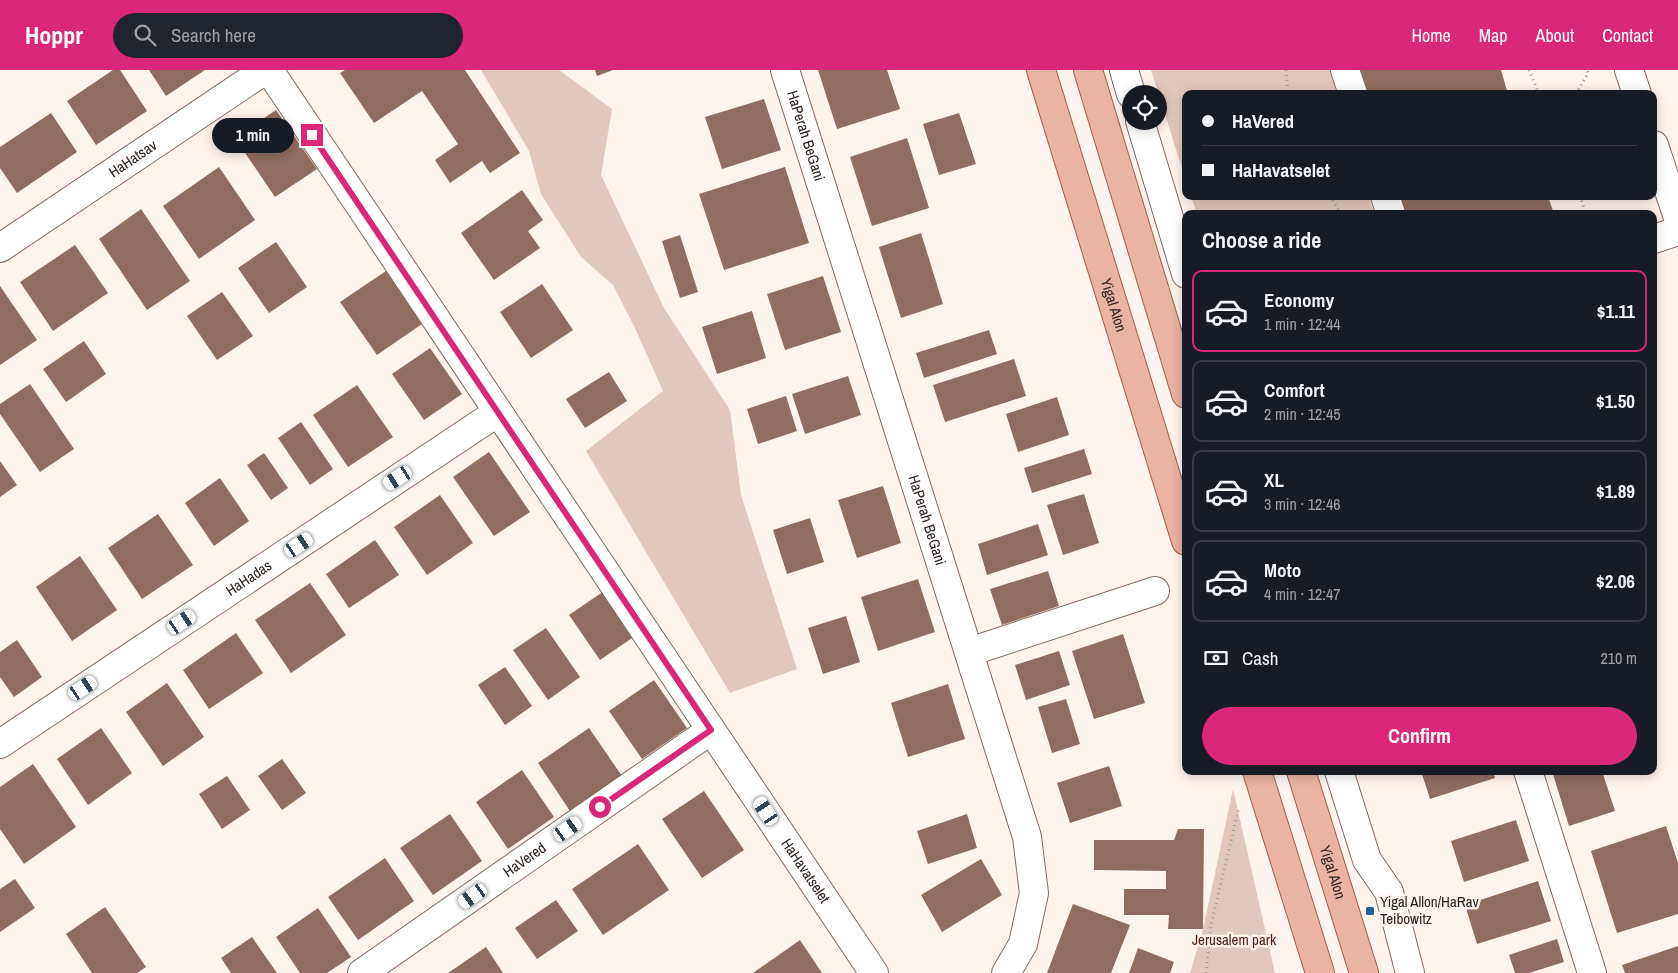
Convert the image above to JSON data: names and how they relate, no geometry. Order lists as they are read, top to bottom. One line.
{"streets":{"main road":["Yigal Alon"],"street":["HaPerah BeGani","HaHatsav","HaHadas","HaVered","HaHavatselet"]},"crossings":[["HaHadas","HaHavatselet"],["HaVered","HaHavatselet"]],"parks":["Jerusalem park"],"places":{"transit":["Yigal Allon/HaRav Teibowitz"]},"page":{"header":"Hoppr","search":"Search here","nav":["Home","Map","About","Contact"],"banner":["HaVered","HaHavatselet"],"bubble":"1 min","heading":"Choose a ride","list":[{"name":"Economy","note":"1 min · 12:44","value":"$1.11"},{"name":"Comfort","note":"2 min · 12:45","value":"$1.50"},{"name":"XL","note":"3 min · 12:46","value":"$1.89"},{"name":"Moto","note":"4 min · 12:47","value":"$2.06"}],"pay":["Cash","210 m"],"buttons":"Confirm"}}
